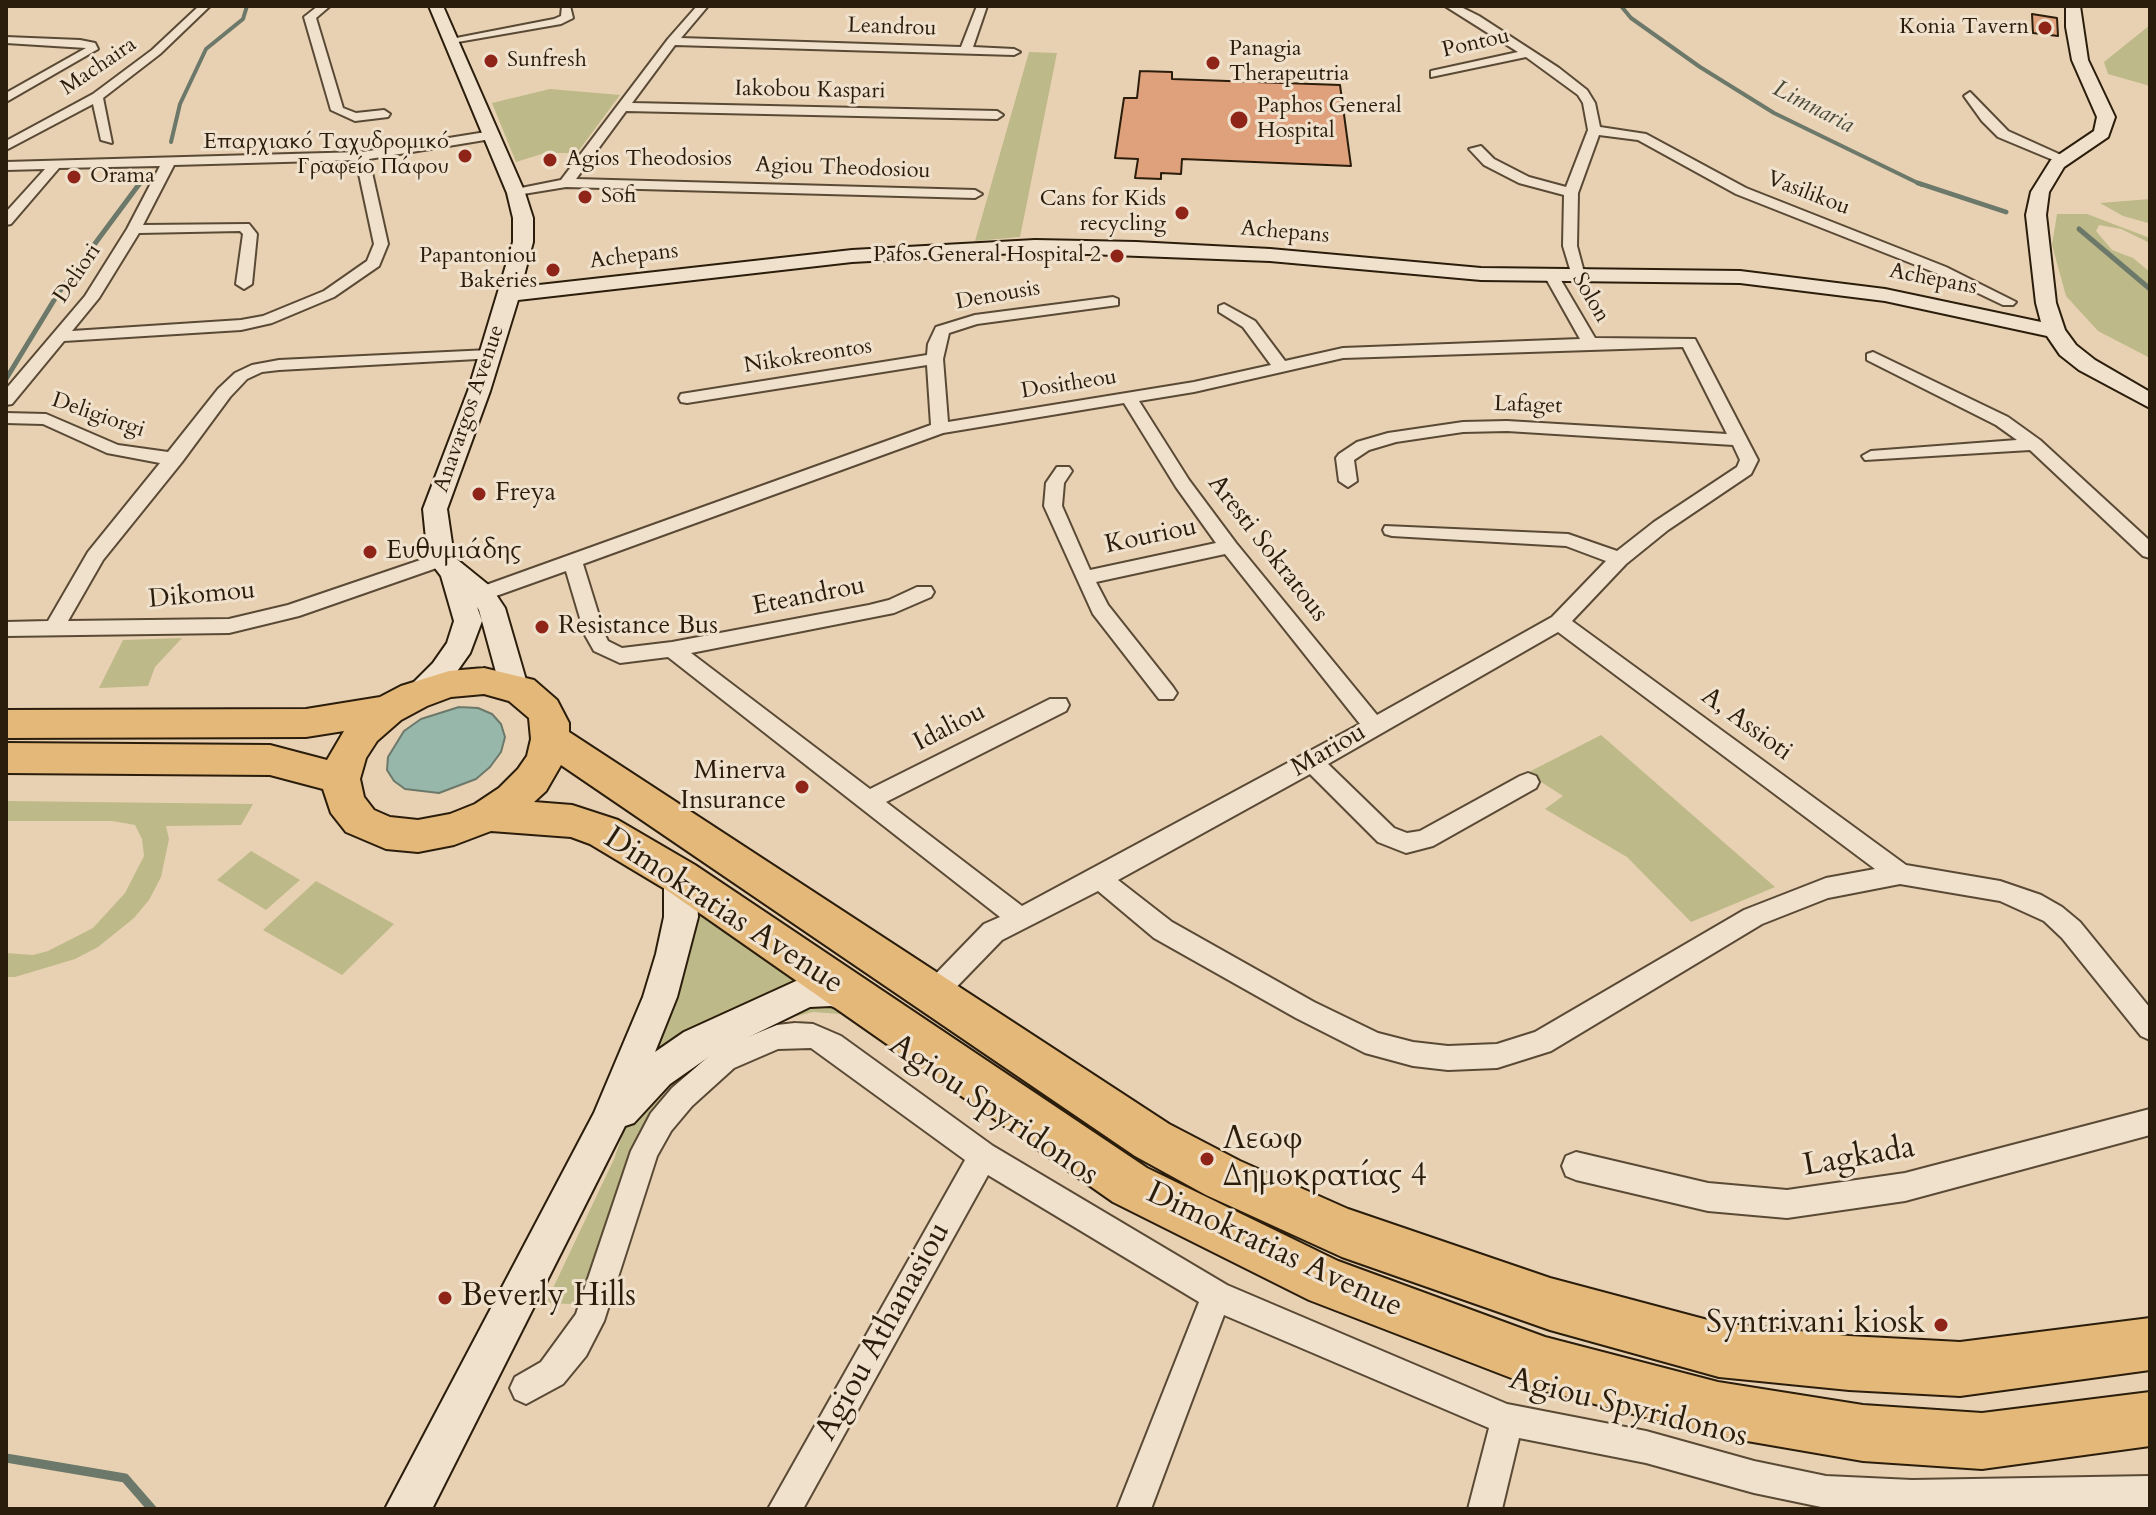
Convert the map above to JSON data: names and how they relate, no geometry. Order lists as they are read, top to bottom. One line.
{"streets":{"highway":["Dimokratias Avenue"],"street":["Leandrou","Pontou","Machaira","Iakobou Kaspari","Agiou Theodosiou","Vasilikou","Achepans","Deliori","Denousis","Solon","Nikokreontos","Dositheou","Lafaget","Anavargos Avenue","Deligiorgi","Kouriou","Aresti Sokratous","Dikomou","Eteandrou","A, Assioti","Idaliou","Mariou","Agiou Spyridonos","Lagkada","Agiou Athanasiou"]},"crossings":[["Agiou Theodosiou","Anavargos Avenue"],["Achepans","Solon"],["Achepans","Anavargos Avenue"],["Denousis","Nikokreontos"],["Solon","Dositheou"],["Dositheou","Lafaget"],["Dositheou","Aresti Sokratous"],["Dositheou","Eteandrou"],["Dositheou","Mariou"],["Lafaget","Mariou"],["Anavargos Avenue","Dikomou"],["Anavargos Avenue","Dimokratias Avenue"],["Kouriou","Aresti Sokratous"],["Aresti Sokratous","Mariou"],["A, Assioti","Mariou"],["Mariou","Dimokratias Avenue"],["Agiou Spyridonos","Agiou Athanasiou"]],"water":["Limnaria"],"places":["Konia Tavern","Sunfresh","Panagia Therapeutria","Paphos General Hospital","Επαρχιακό Ταχυδρομικό Γραφείο Πάφου","Agios Theodosios","Orama","Sofi","Cans for Kids recycling","Pafos General Hospital 2","Papantoniou Bakeries","Freya","Ευθυμιάδης","Resistance Bus","Minerva Insurance","Λεωφ Δημοκρατίας 4","Beverly Hills","Syntrivani kiosk"]}
